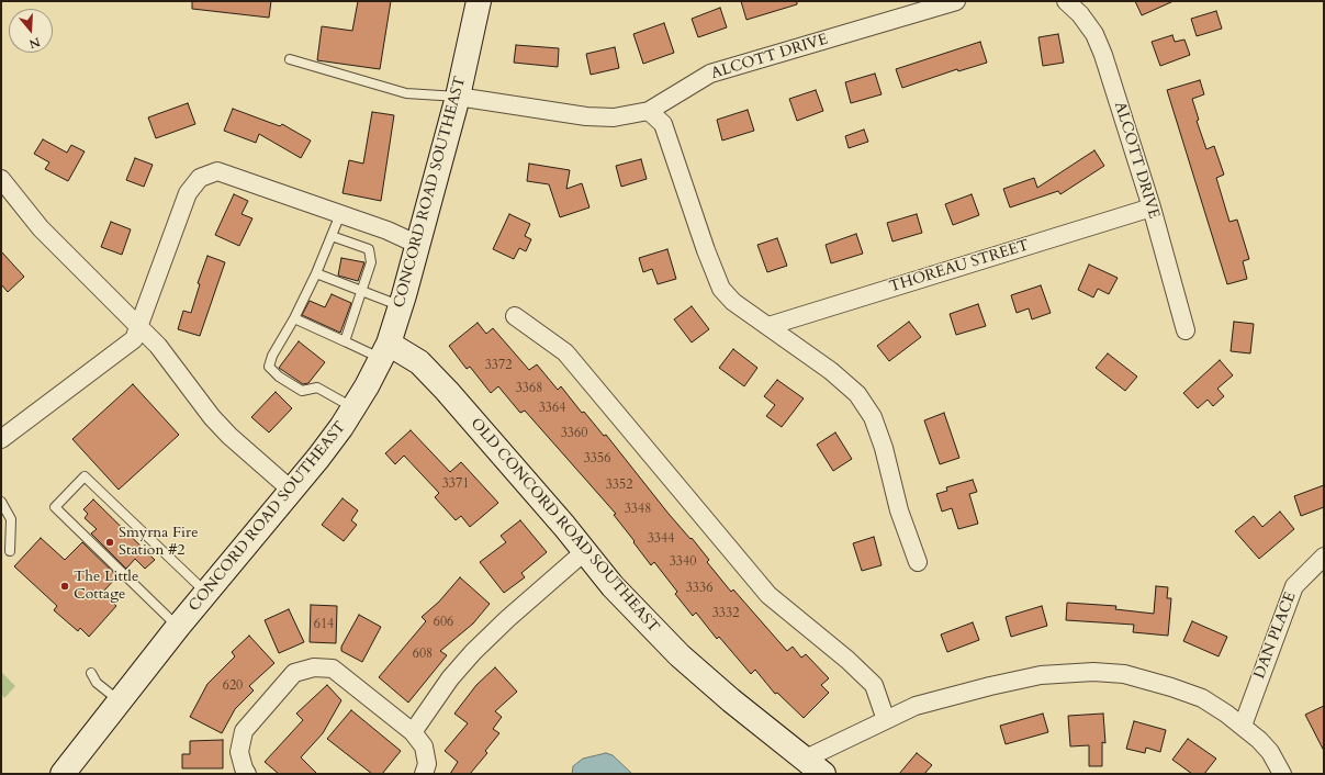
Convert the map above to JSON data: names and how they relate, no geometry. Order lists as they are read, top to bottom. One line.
{"streets":{"street":["ALCOTT DRIVE","CONCORD ROAD SOUTHEAST","THOREAU STREET","OLD CONCORD ROAD SOUTHEAST","DAN PLACE"]},"crossings":[["ALCOTT DRIVE","CONCORD ROAD SOUTHEAST"],["ALCOTT DRIVE","THOREAU STREET"],["CONCORD ROAD SOUTHEAST","OLD CONCORD ROAD SOUTHEAST"]],"places":["Smyrna Fire Station #2","The Little Cottage"],"house_numbers":["3372","3368","3364","3360","3356","3371","3352","3348","3344","3340","3336","3332","606","614","608","620"],"north":"bottom"}
